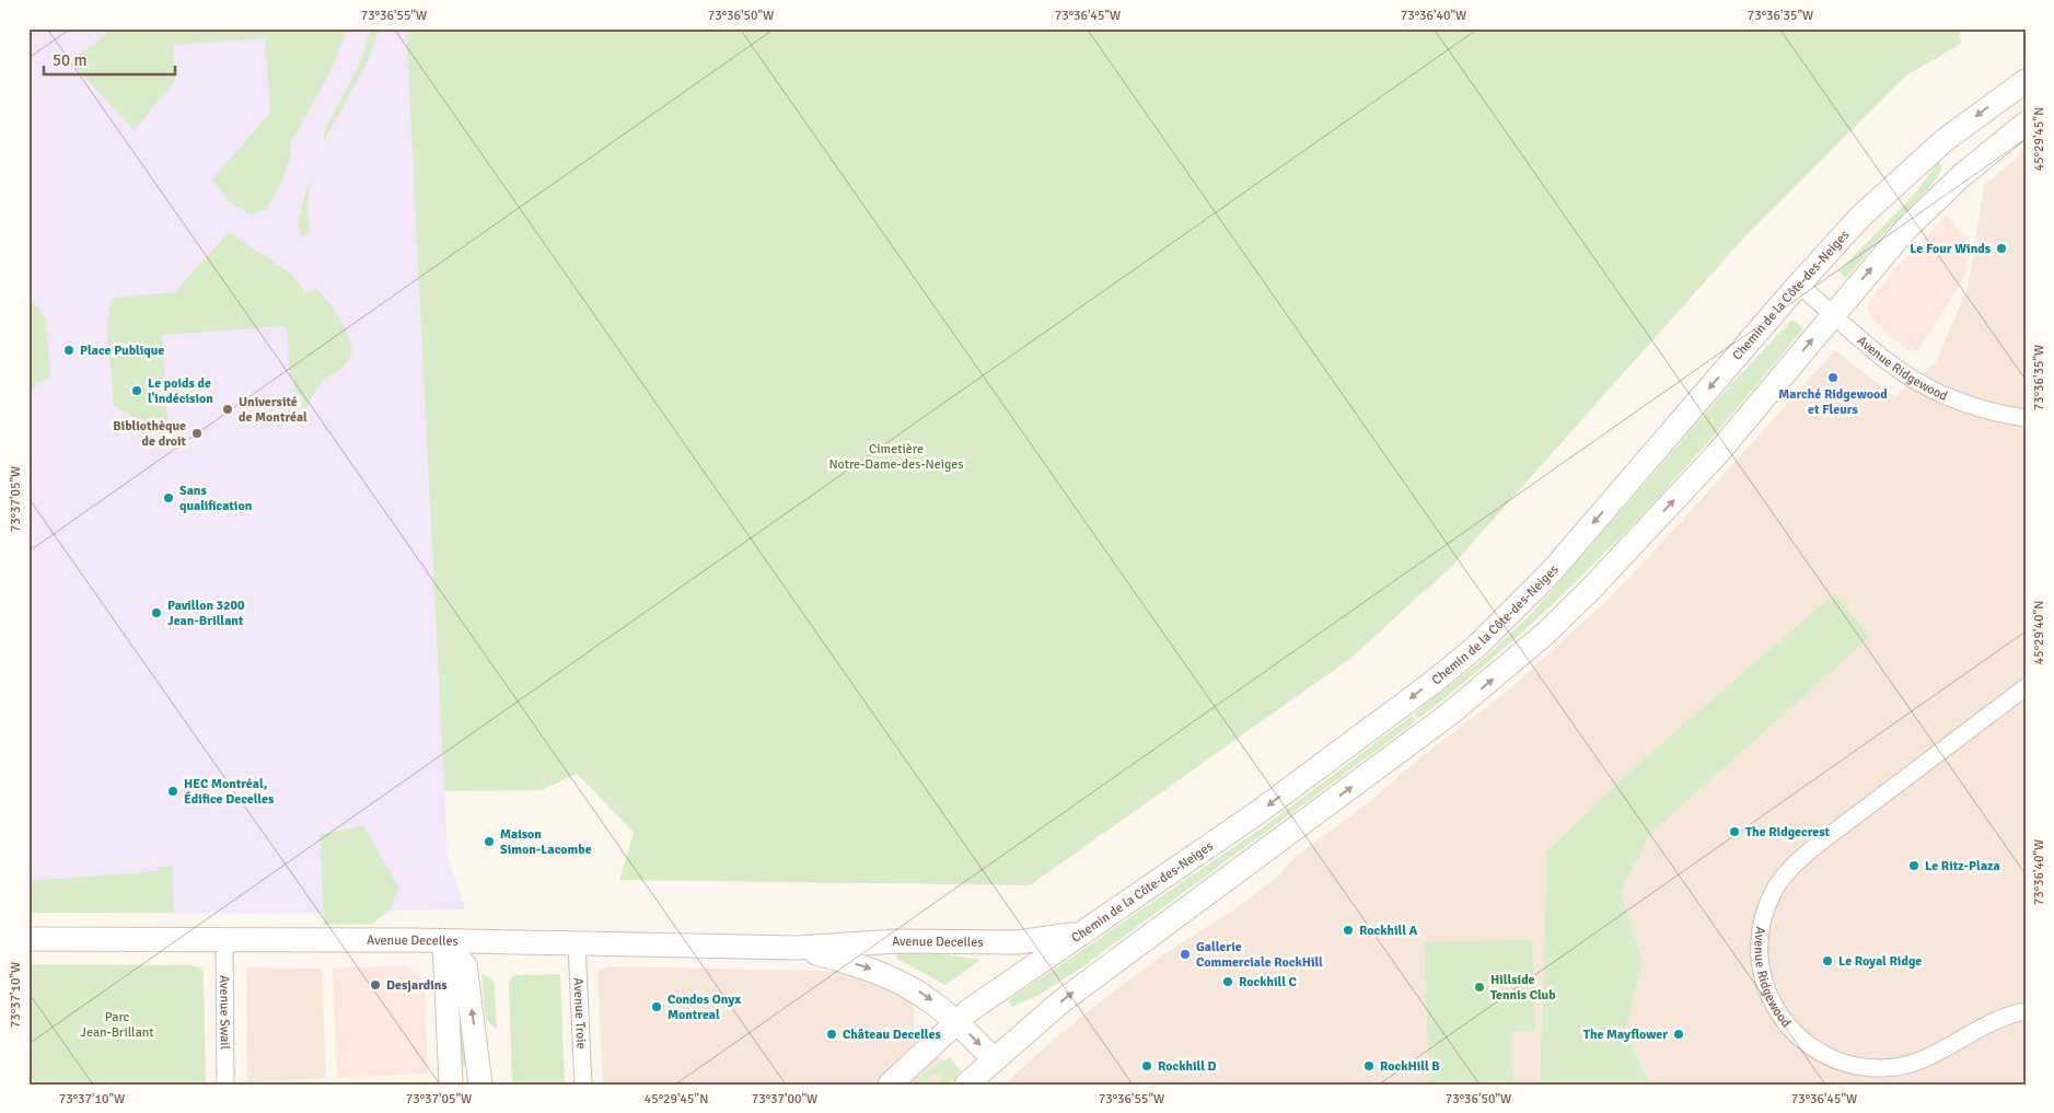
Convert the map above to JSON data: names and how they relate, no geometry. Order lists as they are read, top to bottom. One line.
{"streets":{"main road":["Chemin de la Côte-des-Neiges","Avenue Decelles"],"street":["Avenue Ridgewood","Avenue Swail","Avenue Troie"]},"crossings":[["Chemin de la Côte-des-Neiges","Avenue Ridgewood"],["Chemin de la Côte-des-Neiges","Avenue Decelles"],["Avenue Decelles","Avenue Swail"],["Avenue Decelles","Avenue Troie"]],"parks":["Cimetière Notre-Dame-des-Neiges","Parc Jean-Brillant"],"places":["Le Four Winds","Place Publique","Marché Ridgewood et Fleurs","Le poids de l'indécision","Université de Montréal","Bibliothèque de droit","Sans qualification","Pavillon 3200 Jean-Brillant","HEC Montréal, Édifice Decelles","The Ridgecrest","Maison Simon-Lacombe","Le Ritz-Plaza","Rockhill A","Gallerie Commerciale RockHill","Le Royal Ridge","Rockhill C","Desjardins","Hillside Tennis Club","Condos Onyx Montreal","Château Decelles","The Mayflower","Rockhill D","RockHill B"],"scale_bar":"50 m","coordinates":["73°36'55\"W","73°36'50\"W","73°36'45\"W","73°36'40\"W","73°36'35\"W","45°29'45\"N","73°37'05\"W","45°29'40\"N","73°37'10\"W","73°37'00\"W"]}
